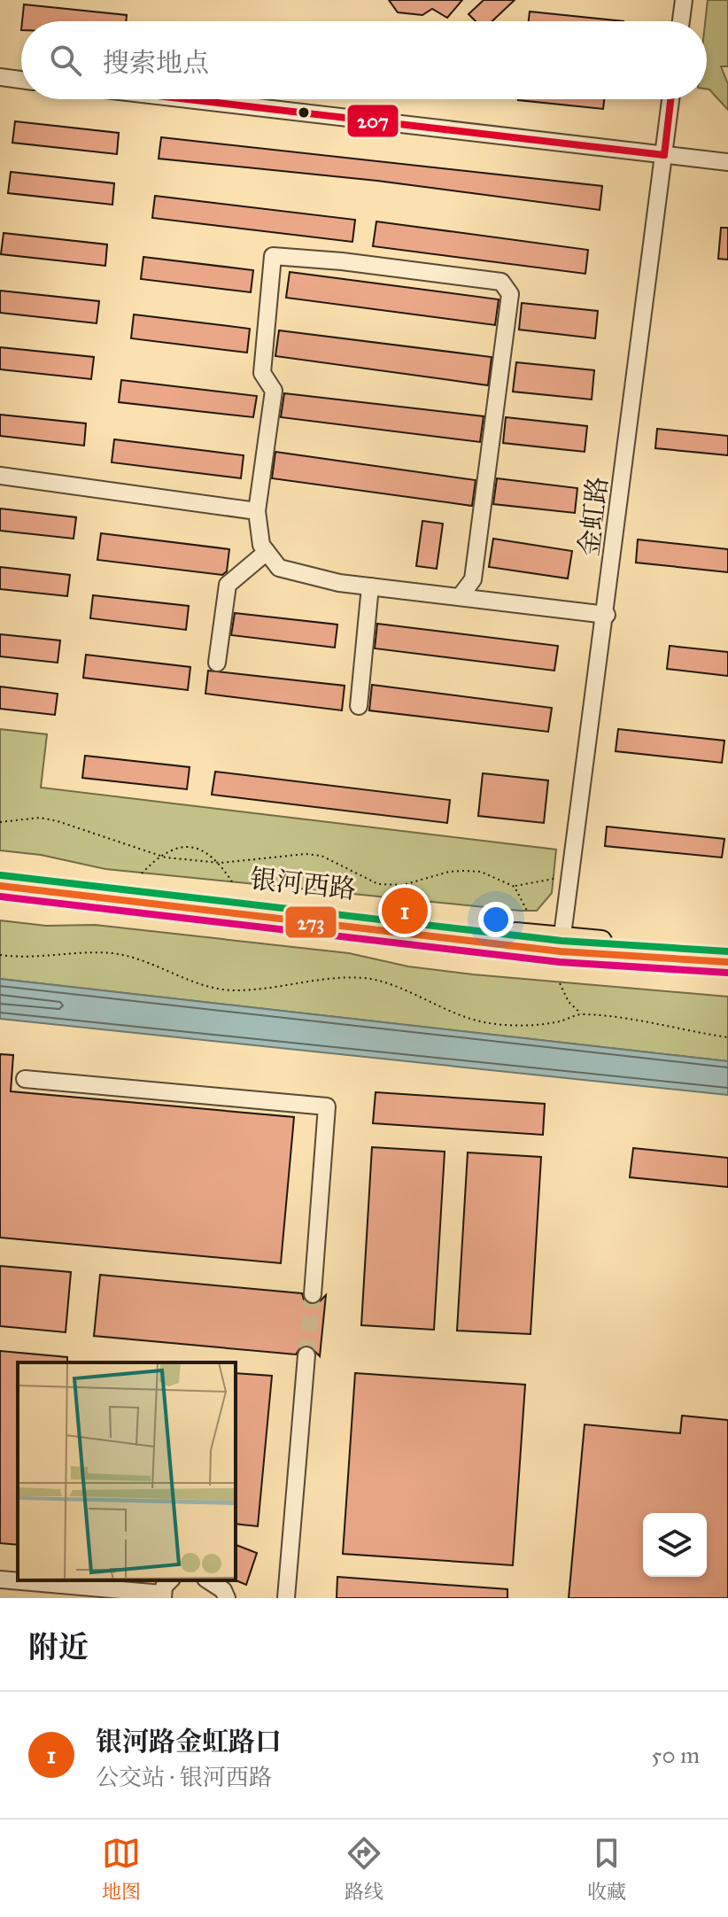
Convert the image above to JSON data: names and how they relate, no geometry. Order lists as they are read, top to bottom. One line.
{"streets":{"main road":["银河西路"],"street":["金虹路"]},"crossings":[["金虹路","银河西路"]],"lines":["transit line 207","transit line 273"],"page":{"search":"搜索地点","pins":"1","heading":"附近","list":[{"mark":"1","name":"银河路金虹路口","note":"公交站 · 银河西路","value":"50 m"}],"nav":["地图","路线","收藏"]}}
